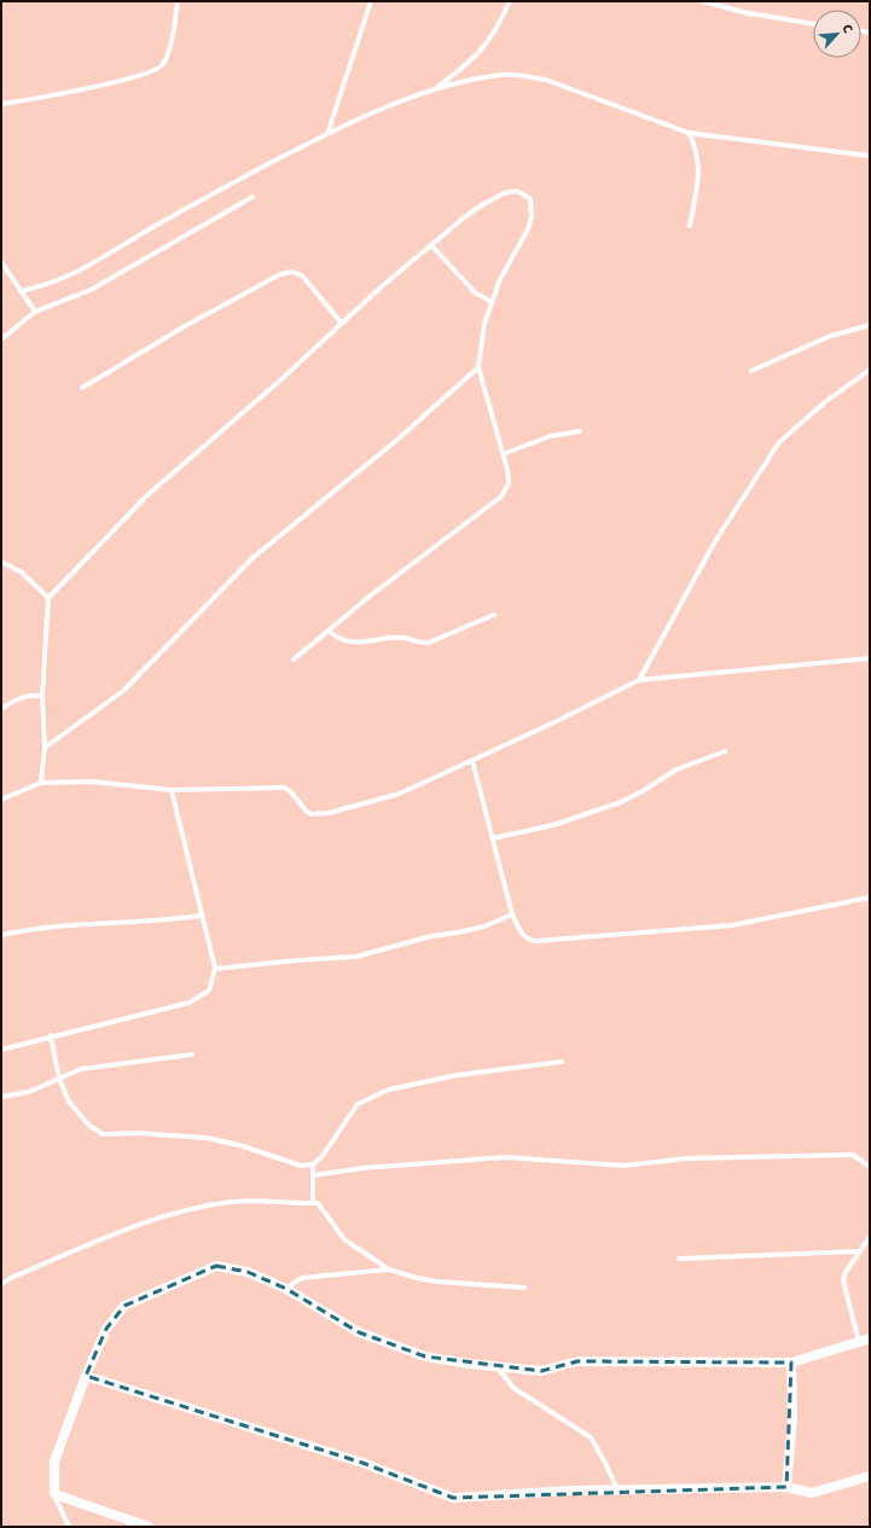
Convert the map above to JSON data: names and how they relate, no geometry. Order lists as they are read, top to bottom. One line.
{"north":"top right"}
